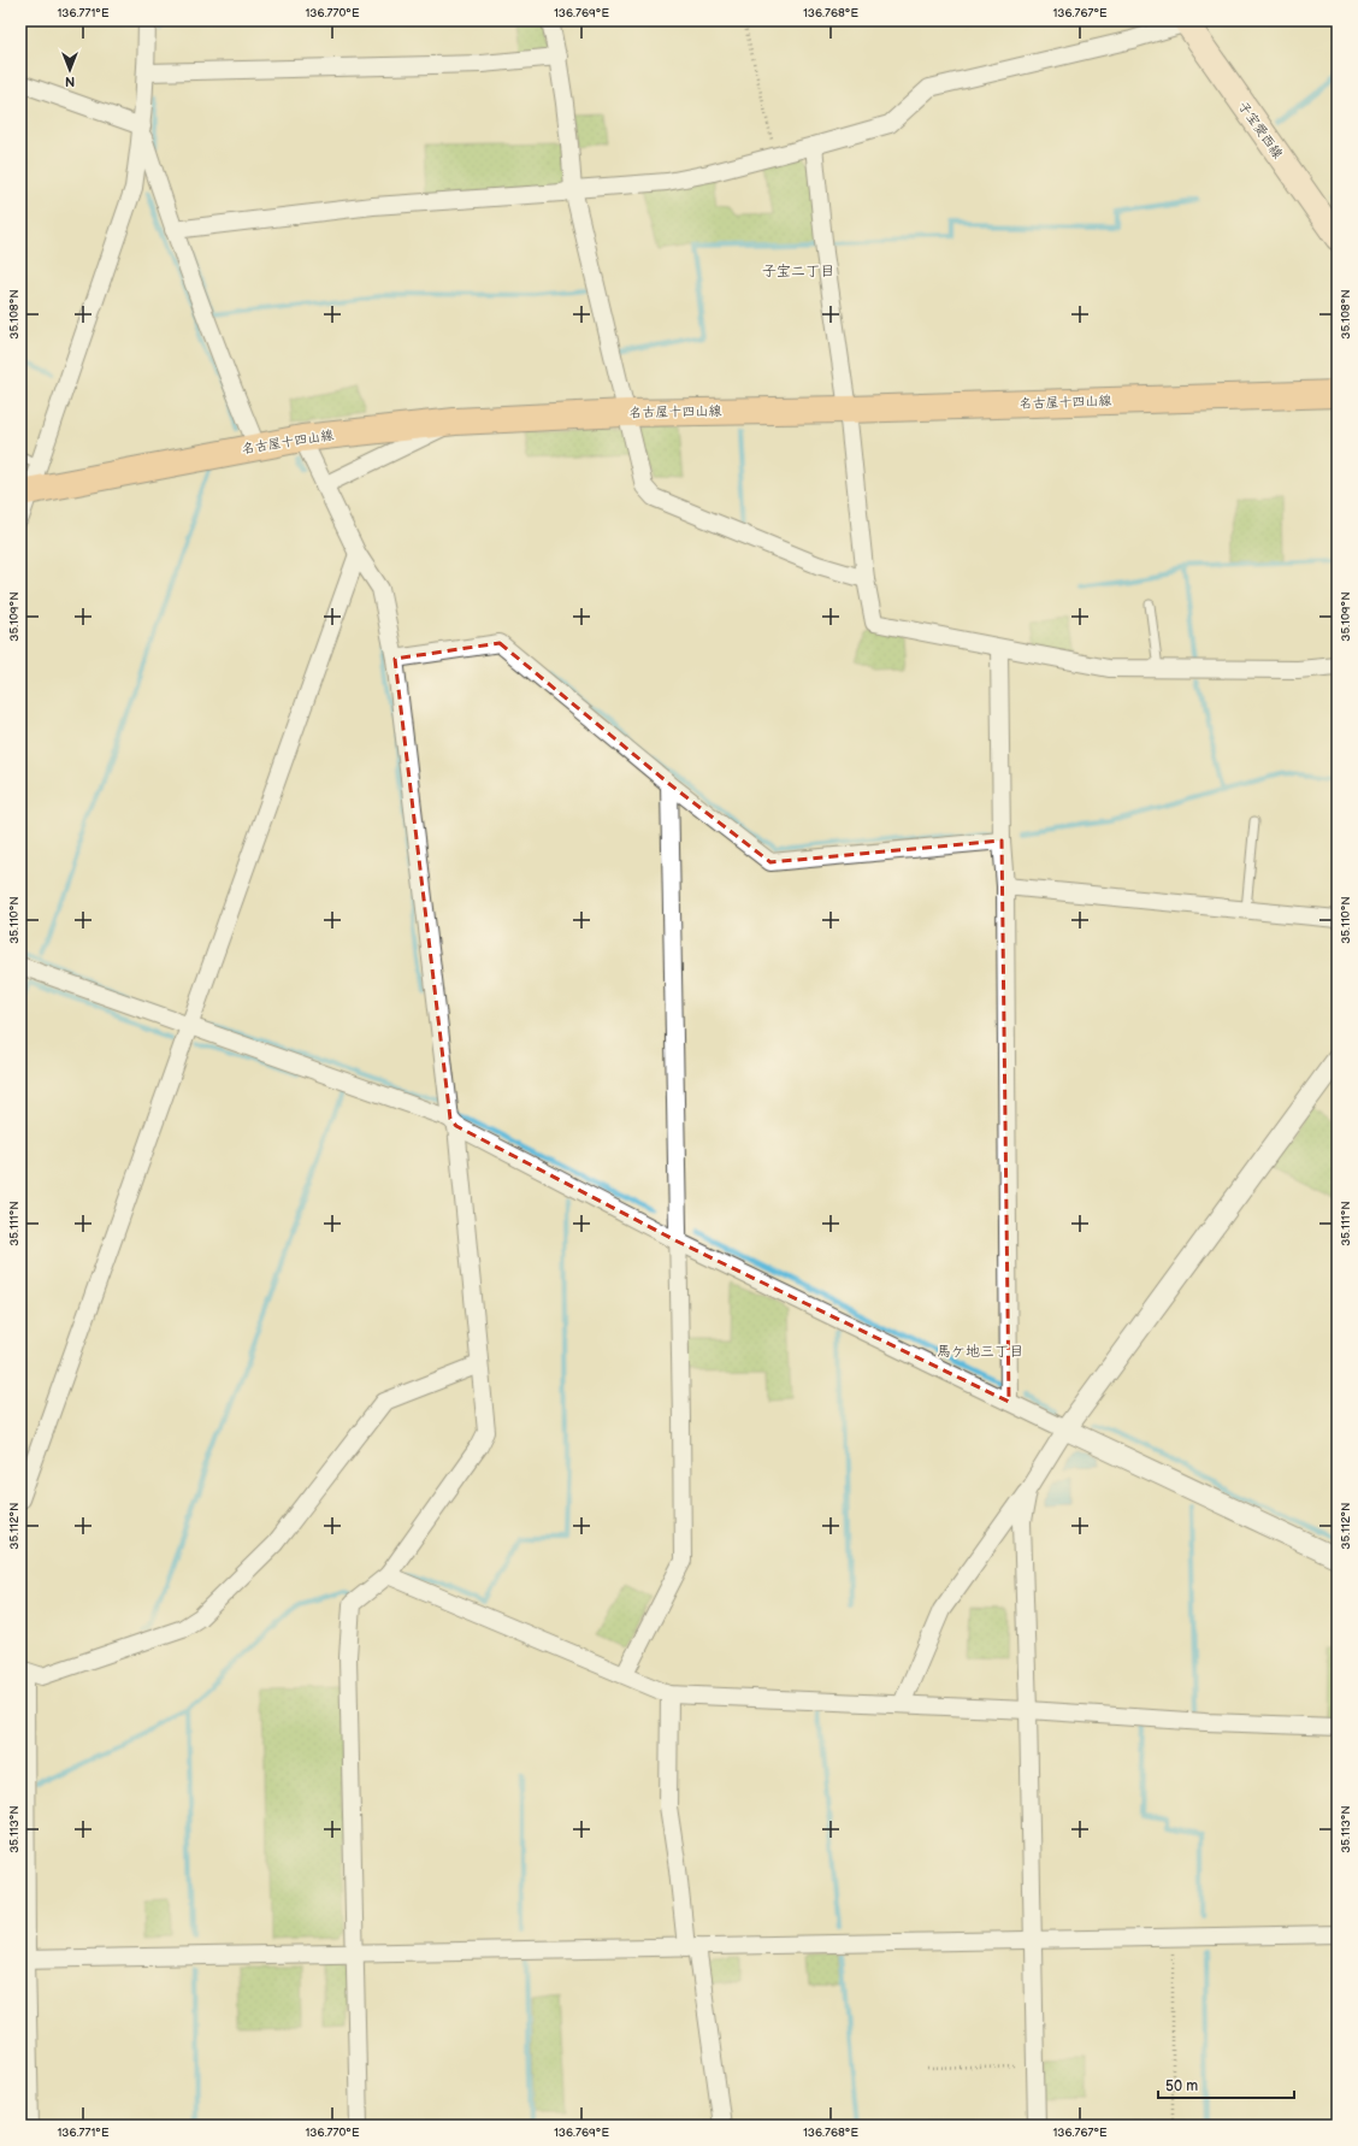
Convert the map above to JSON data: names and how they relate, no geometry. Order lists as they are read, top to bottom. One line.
{"streets":{"main road":["子宝愛西線","名古屋十四山線"]},"districts":["子宝二丁目","馬ケ地三丁目"],"scale_bar":"50 m","north":"bottom","coordinates":["136.771°E","136.770°E","136.769°E","136.768°E","136.767°E","35.108°N","35.109°N","35.110°N","35.111°N","35.112°N","35.113°N"]}
